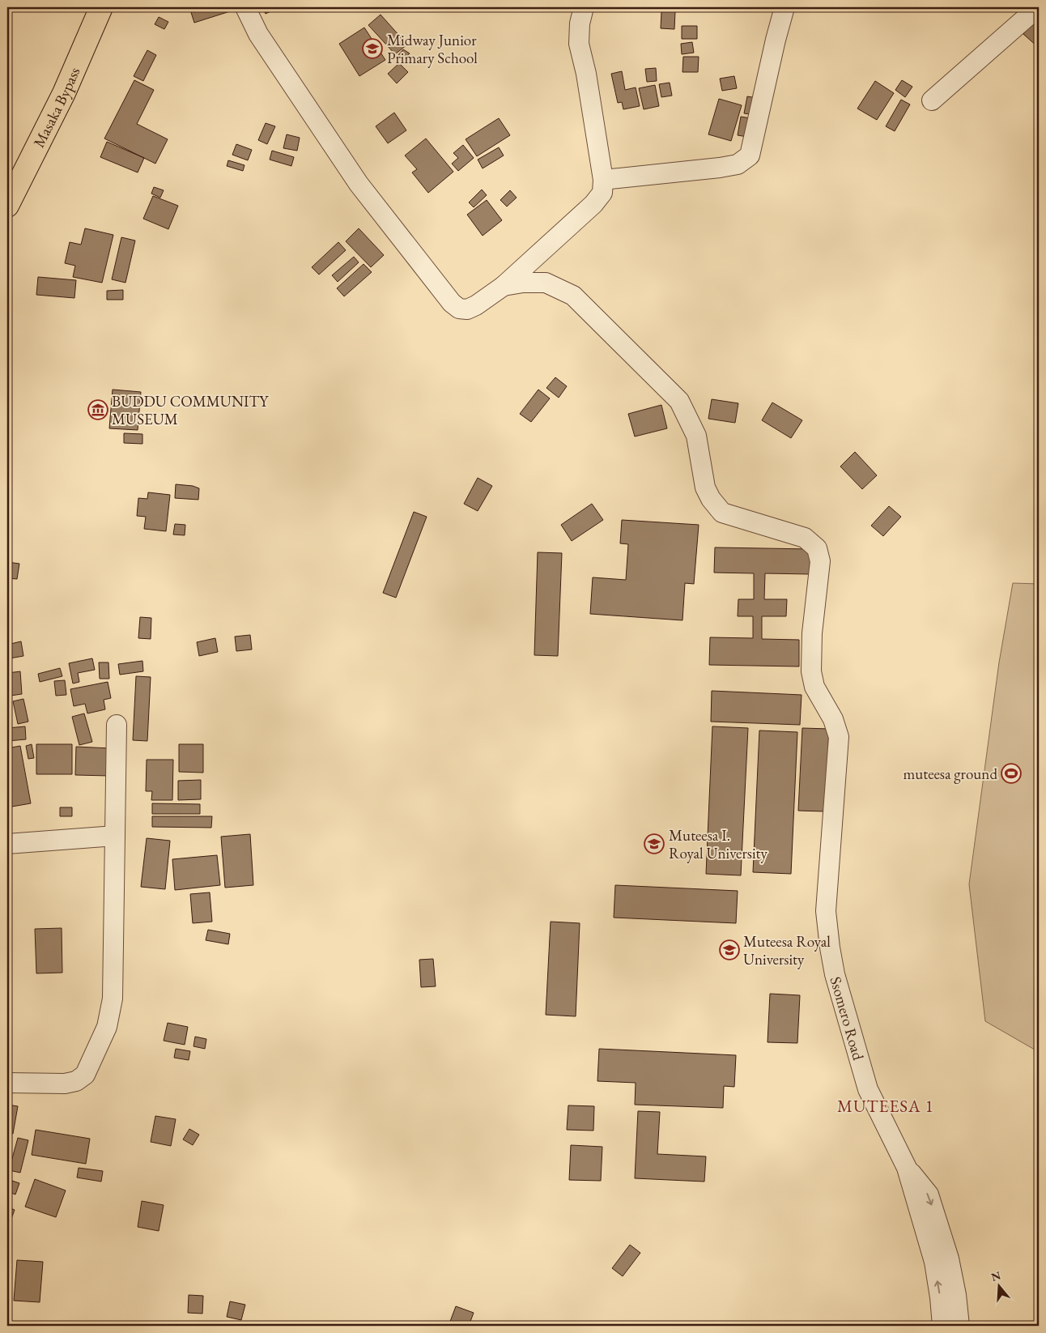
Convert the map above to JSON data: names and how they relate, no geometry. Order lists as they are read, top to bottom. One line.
{"streets":{"highway":["Masaka Bypass"],"street":["Ssomero Road"]},"districts":["MUTEESA 1"],"places":{"school or university":["Midway Junior Primary School","Muteesa I. Royal University","Muteesa Royal University"],"museum":["BUDDU COMMUNITY MUSEUM"],"sports":["muteesa ground"]},"north":"top"}
